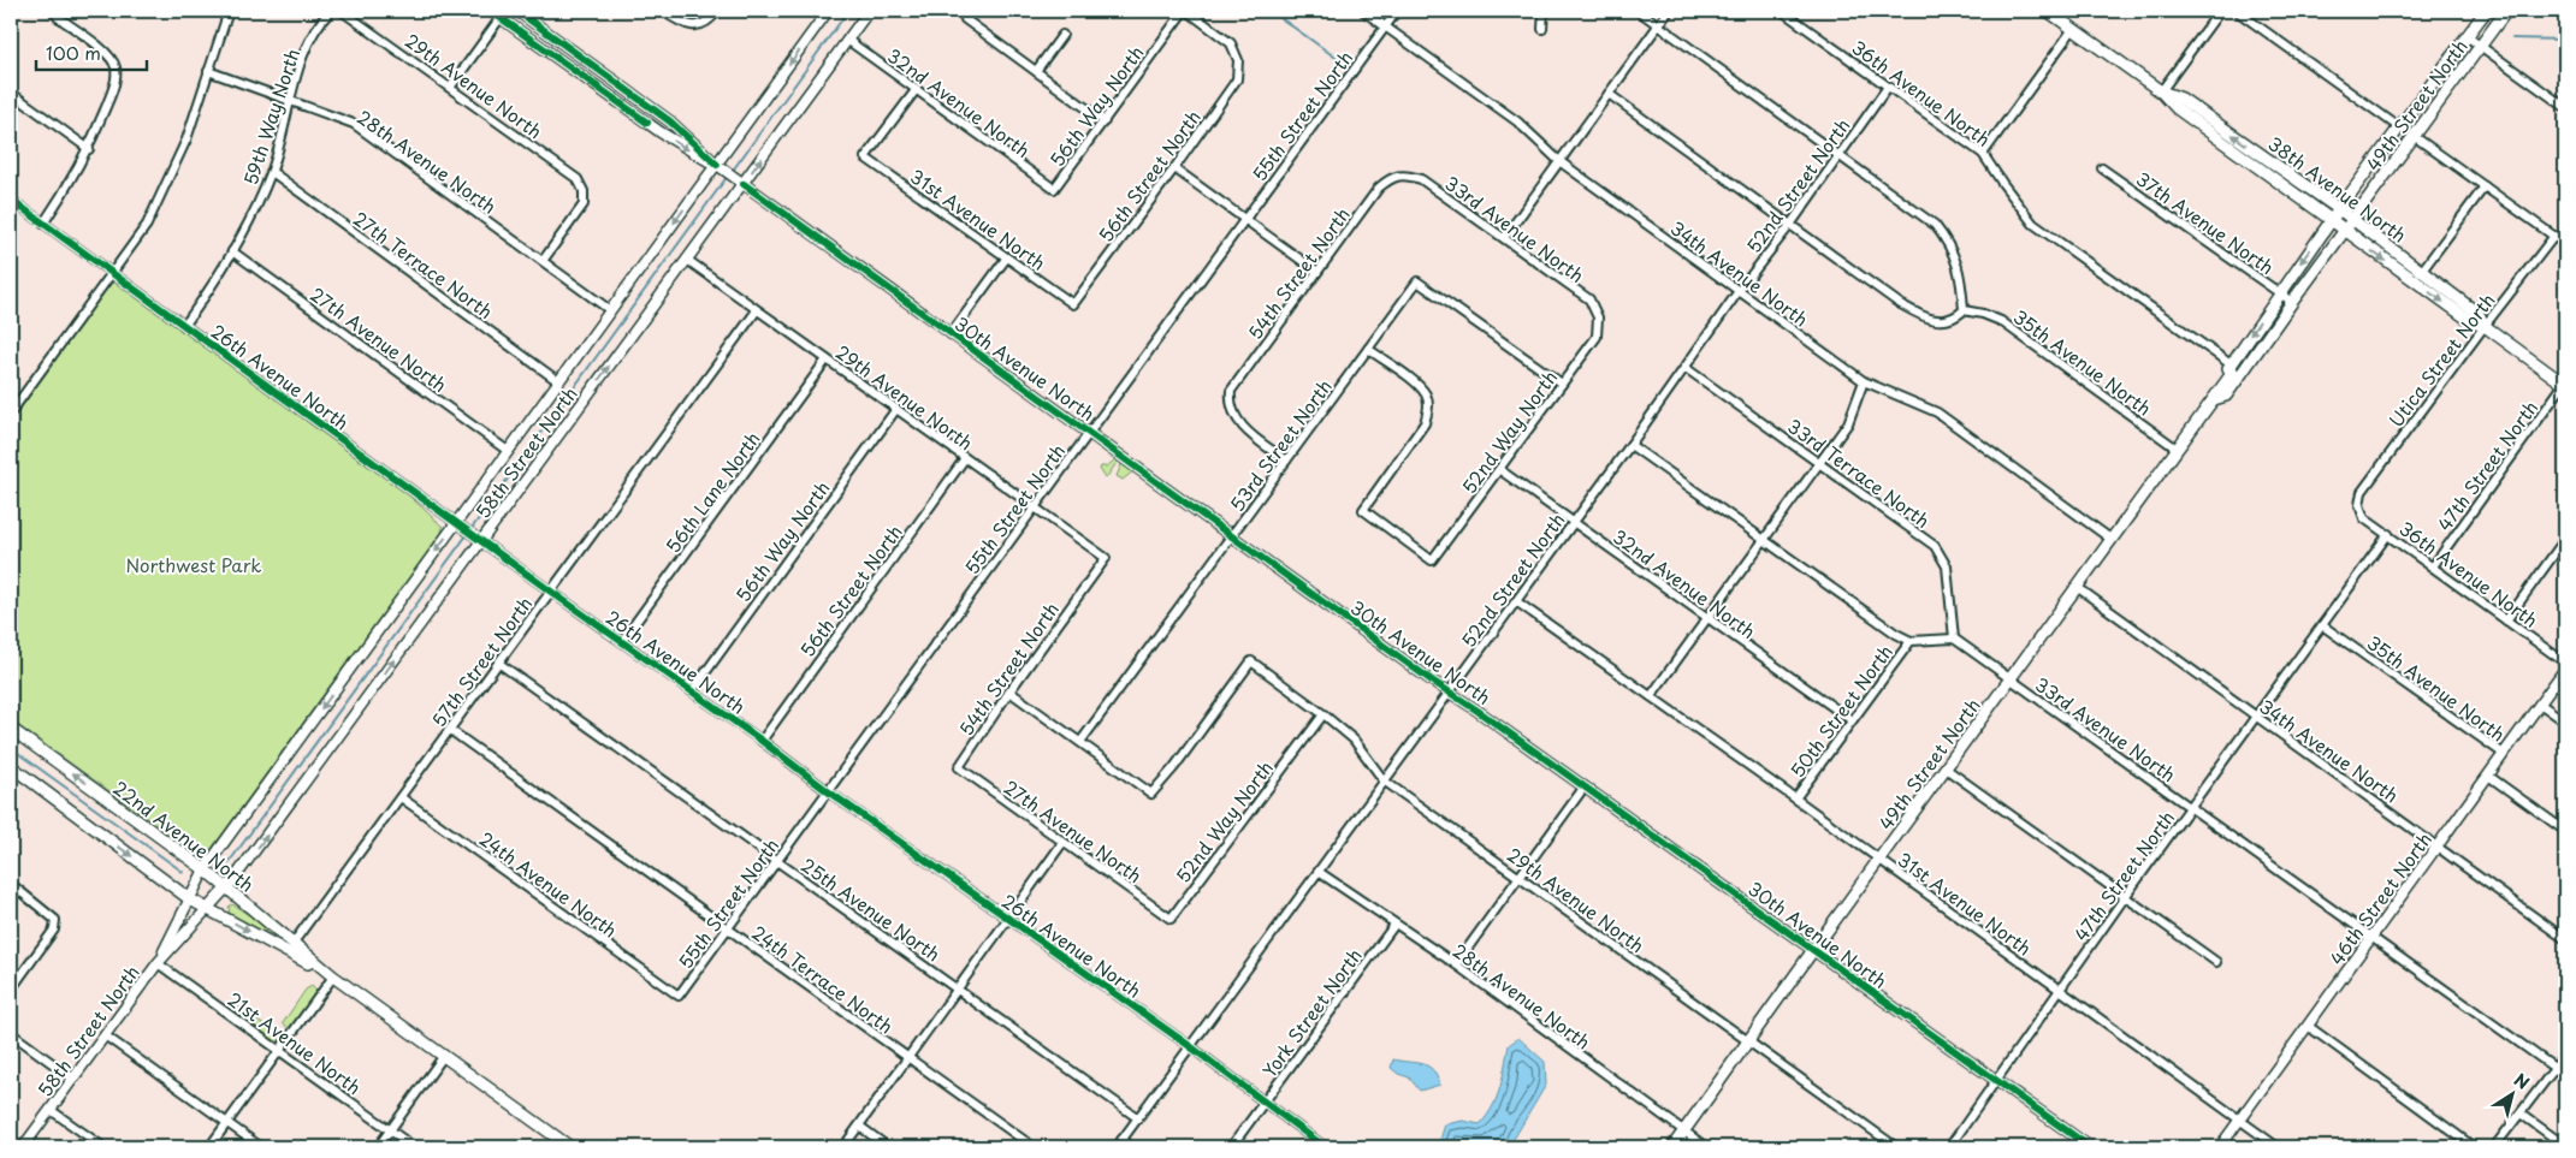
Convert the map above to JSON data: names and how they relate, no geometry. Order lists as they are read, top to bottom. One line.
{"streets":{"main road":["49th Street North","38th Avenue North","22nd Avenue North"],"street":["29th Avenue North","36th Avenue North","32nd Avenue North","56th Way North","55th Street North","59th Way North","28th Avenue North","56th Street North","52nd Street North","31st Avenue North","37th Avenue North","33rd Avenue North","27th Terrace North","54th Street North","34th Avenue North","27th Avenue North","Utica Street North","35th Avenue North","30th Avenue North","26th Avenue North","52nd Way North","53rd Street North","58th Street North","47th Street North","33rd Terrace North","56th Lane North","57th Street North","50th Street North","24th Avenue North","46th Street North","25th Avenue North","24th Terrace North","York Street North","21st Avenue North"]},"crossings":[["29th Avenue North","49th Street North"],["29th Avenue North","56th Way North"],["29th Avenue North","55th Street North"],["29th Avenue North","28th Avenue North"],["29th Avenue North","56th Street North"],["29th Avenue North","52nd Street North"],["29th Avenue North","54th Street North"],["29th Avenue North","52nd Way North"],["29th Avenue North","53rd Street North"],["29th Avenue North","58th Street North"],["29th Avenue North","56th Lane North"],["29th Avenue North","57th Street North"],["36th Avenue North","49th Street North"],["36th Avenue North","52nd Street North"],["36th Avenue North","Utica Street North"],["36th Avenue North","47th Street North"],["32nd Avenue North","56th Way North"],["32nd Avenue North","52nd Street North"],["32nd Avenue North","31st Avenue North"],["32nd Avenue North","52nd Way North"],["32nd Avenue North","58th Street North"],["32nd Avenue North","50th Street North"],["49th Street North","28th Avenue North"],["49th Street North","38th Avenue North"],["49th Street North","31st Avenue North"],["49th Street North","37th Avenue North"],["49th Street North","33rd Avenue North"],["49th Street North","34th Avenue North"],["49th Street North","35th Avenue North"],["49th Street North","30th Avenue North"],["56th Way North","56th Street North"],["56th Way North","26th Avenue North"],["55th Street North","34th Avenue North"],["55th Street North","30th Avenue North"],["55th Street North","26th Avenue North"],["55th Street North","24th Avenue North"],["55th Street North","25th Avenue North"],["55th Street North","24th Terrace North"],["59th Way North","28th Avenue North"],["59th Way North","27th Terrace North"],["59th Way North","27th Avenue North"],["59th Way North","26th Avenue North"],["28th Avenue North","52nd Street North"],["28th Avenue North","58th Street North"],["28th Avenue North","York Street North"],["56th Street North","31st Avenue North"],["56th Street North","26th Avenue North"],["52nd Street North","31st Avenue North"],["52nd Street North","34th Avenue North"],["52nd Street North","30th Avenue North"],["52nd Street North","26th Avenue North"],["52nd Street North","33rd Terrace North"],["52nd Street North","25th Avenue North"],["38th Avenue North","Utica Street North"],["38th Avenue North","47th Street North"],["31st Avenue North","47th Street North"],["31st Avenue North","50th Street North"],["31st Avenue North","46th Street North"],["33rd Avenue North","54th Street North"],["33rd Avenue North","52nd Way North"],["33rd Avenue North","47th Street North"],["33rd Avenue North","33rd Terrace North"],["33rd Avenue North","46th Street North"],["27th Terrace North","58th Street North"],["54th Street North","27th Avenue North"],["54th Street North","53rd Street North"],["34th Avenue North","47th Street North"],["34th Avenue North","46th Street North"],["27th Avenue North","52nd Way North"],["27th Avenue North","58th Street North"],["35th Avenue North","47th Street North"],["35th Avenue North","46th Street North"],["30th Avenue North","53rd Street North"],["30th Avenue North","58th Street North"],["30th Avenue North","47th Street North"],["26th Avenue North","58th Street North"],["26th Avenue North","56th Lane North"],["26th Avenue North","57th Street North"],["26th Avenue North","York Street North"],["52nd Way North","53rd Street North"],["58th Street North","22nd Avenue North"],["58th Street North","21st Avenue North"],["57th Street North","22nd Avenue North"],["57th Street North","24th Avenue North"],["57th Street North","25th Avenue North"],["57th Street North","24th Terrace North"]],"parks":["Northwest Park"],"scale_bar":"100 m","north":"top right"}
